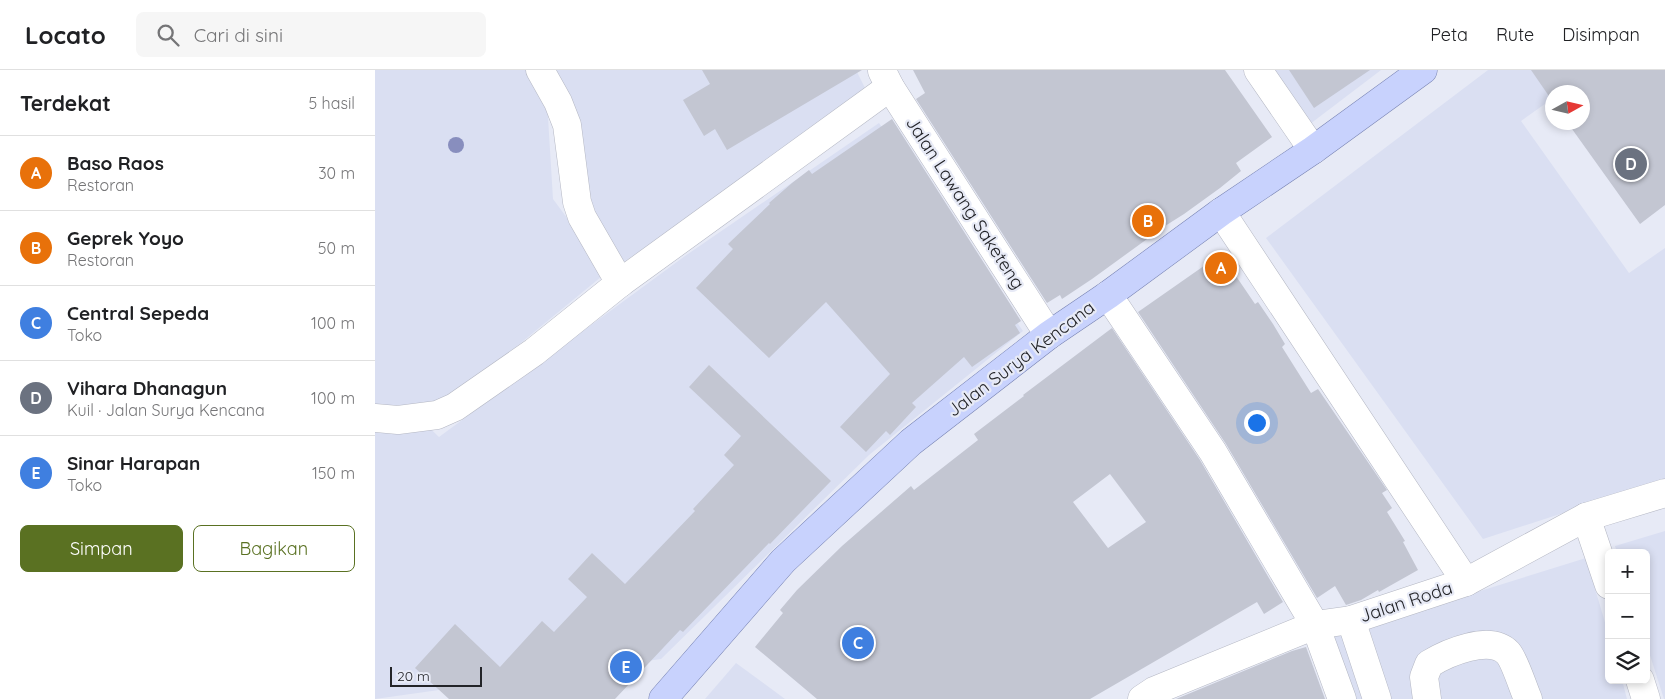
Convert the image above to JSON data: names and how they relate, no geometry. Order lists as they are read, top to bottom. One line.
{"streets":{"main road":["Jalan Surya Kencana"],"street":["Jalan Lawang Saketeng","Jalan Roda"]},"crossings":[["Jalan Lawang Saketeng","Jalan Surya Kencana"]],"scale_bar":"20 m","north":"right","page":{"header":"Locato","search":"Cari di sini","nav":["Peta","Rute","Disimpan"],"heading":["Terdekat","5 hasil"],"list":[{"mark":"A","name":"Baso Raos","note":"Restoran","value":"30 m"},{"mark":"B","name":"Geprek Yoyo","note":"Restoran","value":"50 m"},{"mark":"C","name":"Central Sepeda","note":"Toko","value":"100 m"},{"mark":"D","name":"Vihara Dhanagun","note":"Kuil · Jalan Surya Kencana","value":"100 m"},{"mark":"E","name":"Sinar Harapan","note":"Toko","value":"150 m"}],"pins":["D","B","A","C","E"],"buttons":["Simpan","Bagikan"],"map_buttons":["+","−"],"scale":"20 m"}}
